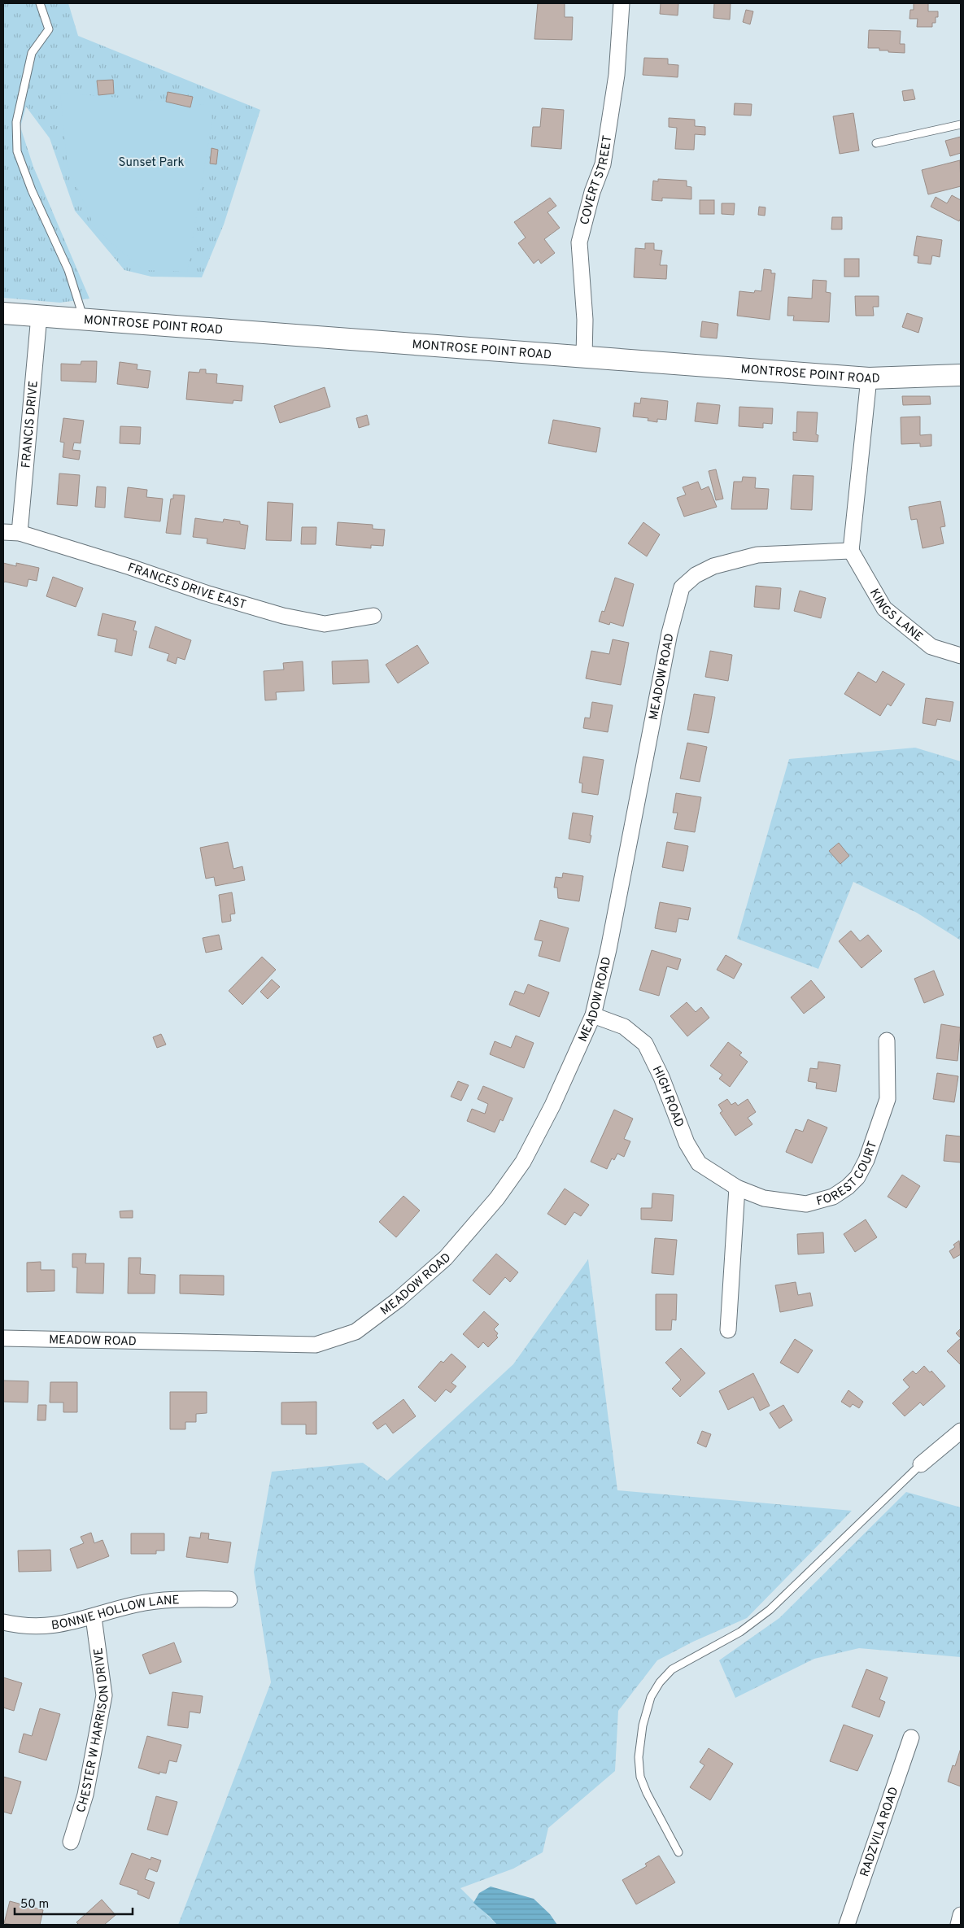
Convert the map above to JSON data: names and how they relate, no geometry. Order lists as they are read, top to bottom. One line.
{"streets":{"street":["COVERT STREET","MONTROSE POINT ROAD","FRANCIS DRIVE","FRANCES DRIVE EAST","KINGS LANE","MEADOW ROAD","HIGH ROAD","FOREST COURT","BONNIE HOLLOW LANE","CHESTER W HARRISON DRIVE","RADZVILA ROAD"]},"crossings":[["COVERT STREET","MONTROSE POINT ROAD"],["MONTROSE POINT ROAD","FRANCIS DRIVE"],["FRANCIS DRIVE","FRANCES DRIVE EAST"],["KINGS LANE","MEADOW ROAD"],["MEADOW ROAD","HIGH ROAD"],["HIGH ROAD","FOREST COURT"],["BONNIE HOLLOW LANE","CHESTER W HARRISON DRIVE"]],"parks":["Sunset Park"],"scale_bar":"50 m"}
